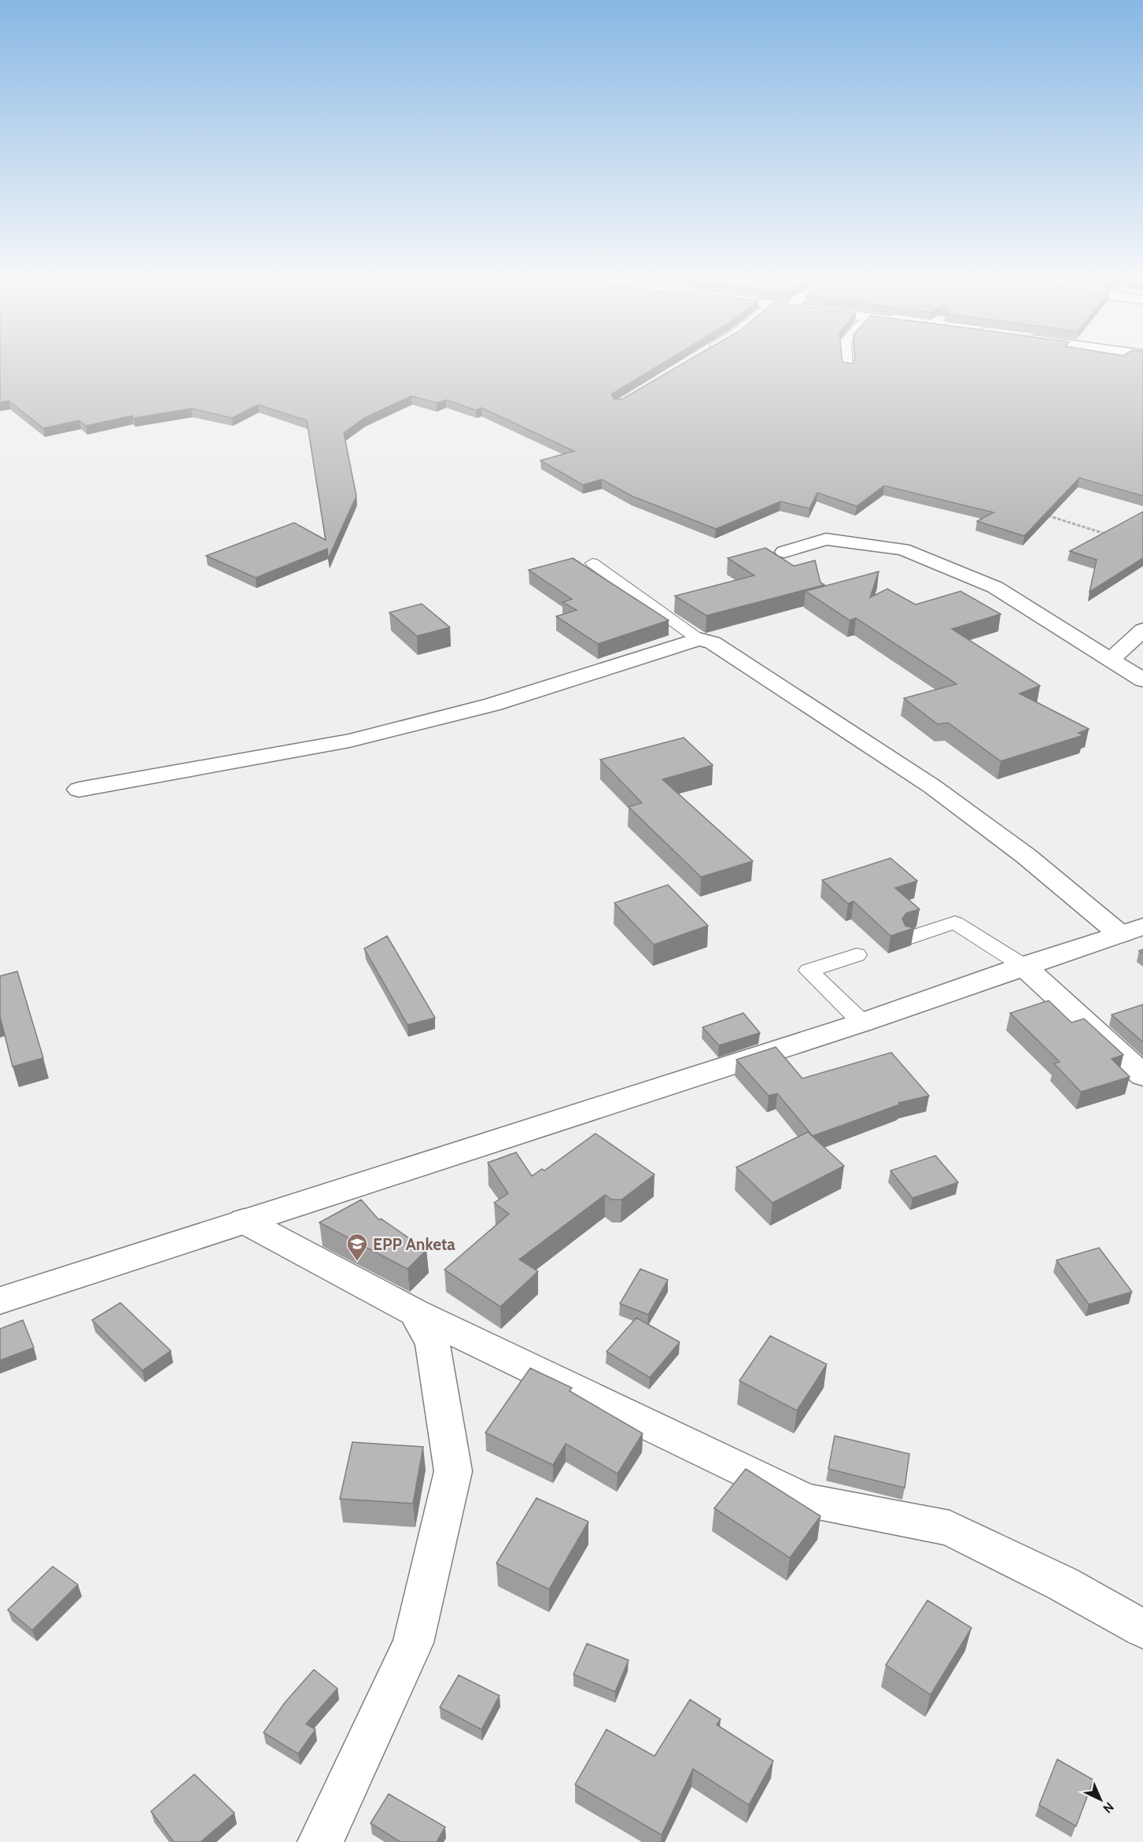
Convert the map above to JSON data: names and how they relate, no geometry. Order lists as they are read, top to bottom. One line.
{"places":{"school or university":["EPP Anketa"]},"north":"bottom right"}
